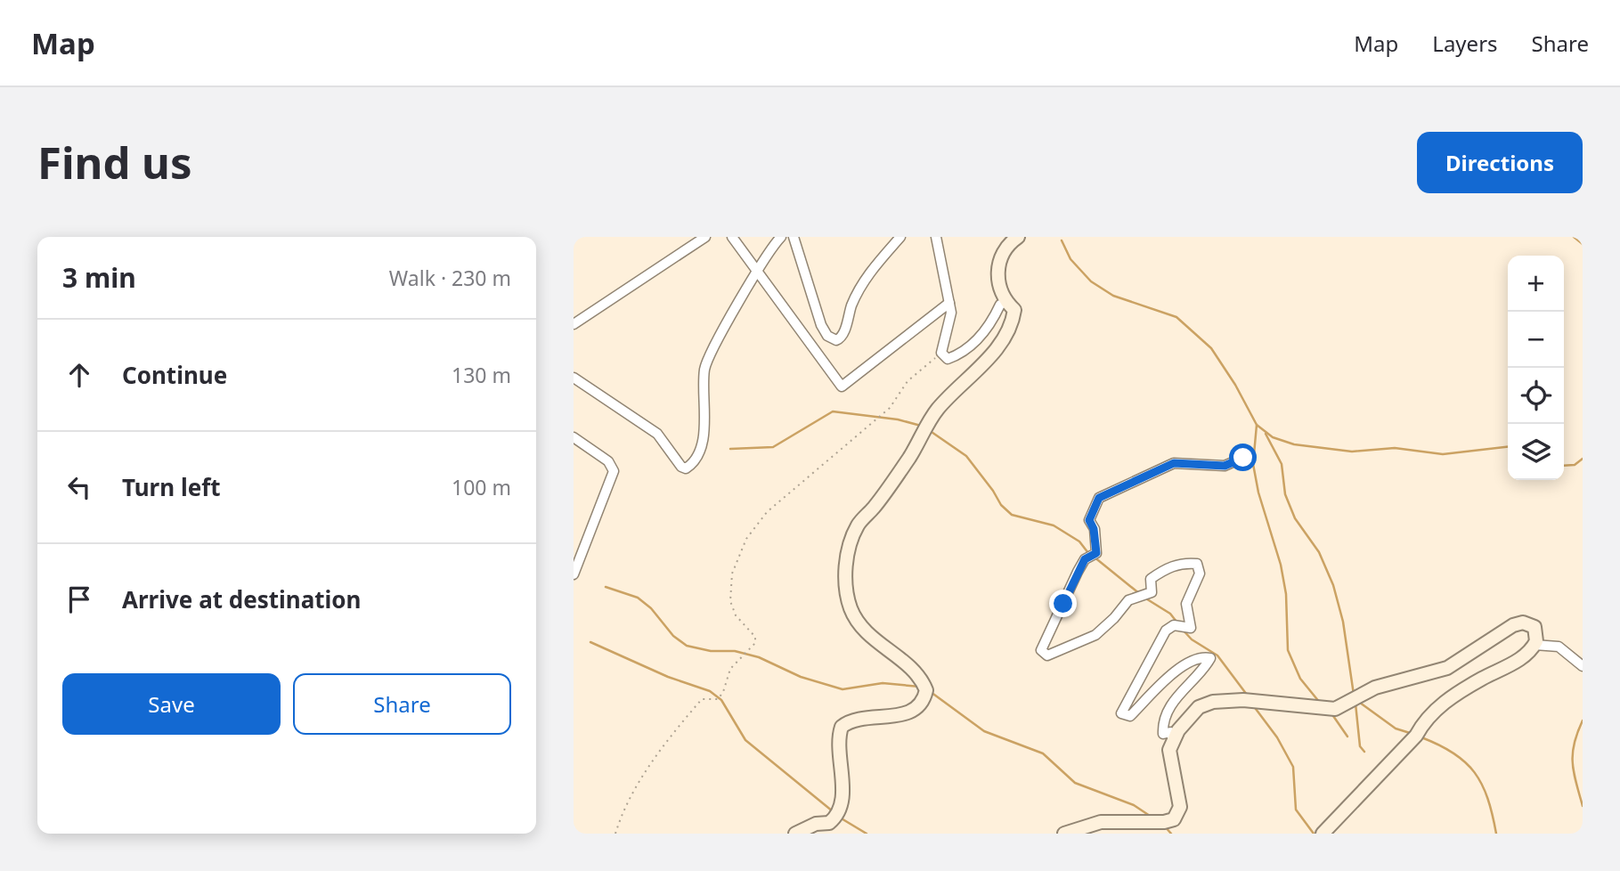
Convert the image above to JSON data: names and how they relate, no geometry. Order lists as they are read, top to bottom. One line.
{"page":{"header":"Map","nav":["Map","Layers","Share"],"buttons":["Directions",["Save","Share"]],"title":"Find us","heading":["3 min","Walk · 230 m"],"map_buttons":["+","−"],"list":[["Continue","130 m"],["Turn left","100 m"],"Arrive at destination"]}}
